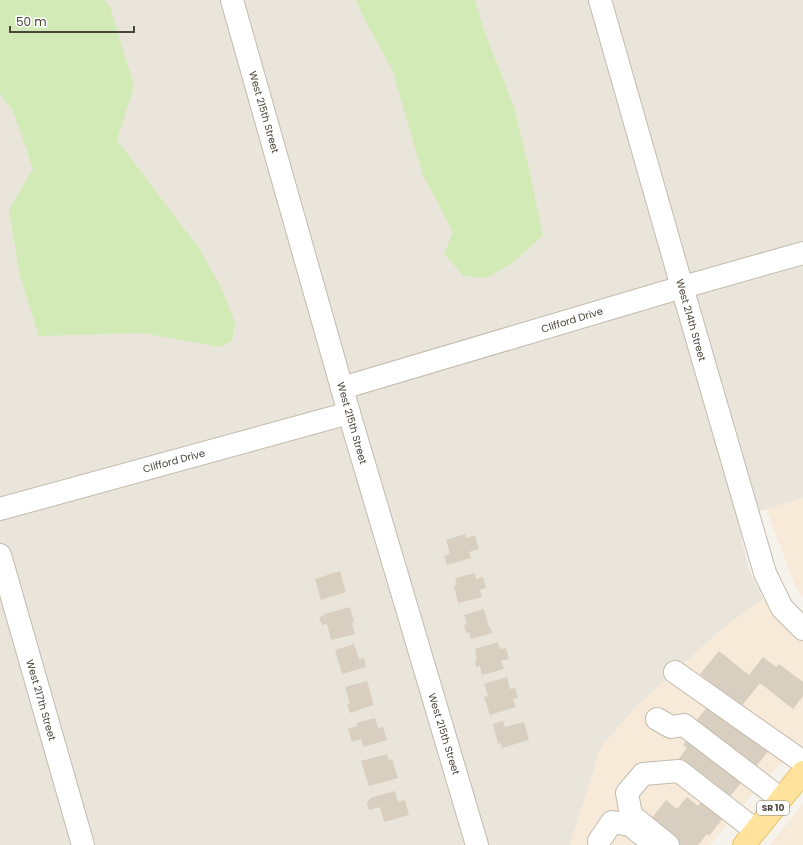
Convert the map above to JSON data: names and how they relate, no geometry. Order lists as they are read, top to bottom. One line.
{"streets":{"main road":["SR 10"],"street":["West 215th Street","Clifford Drive","West 214th Street","West 217th Street"]},"crossings":[["West 215th Street","Clifford Drive"],["Clifford Drive","West 214th Street"]],"scale_bar":"50 m"}
